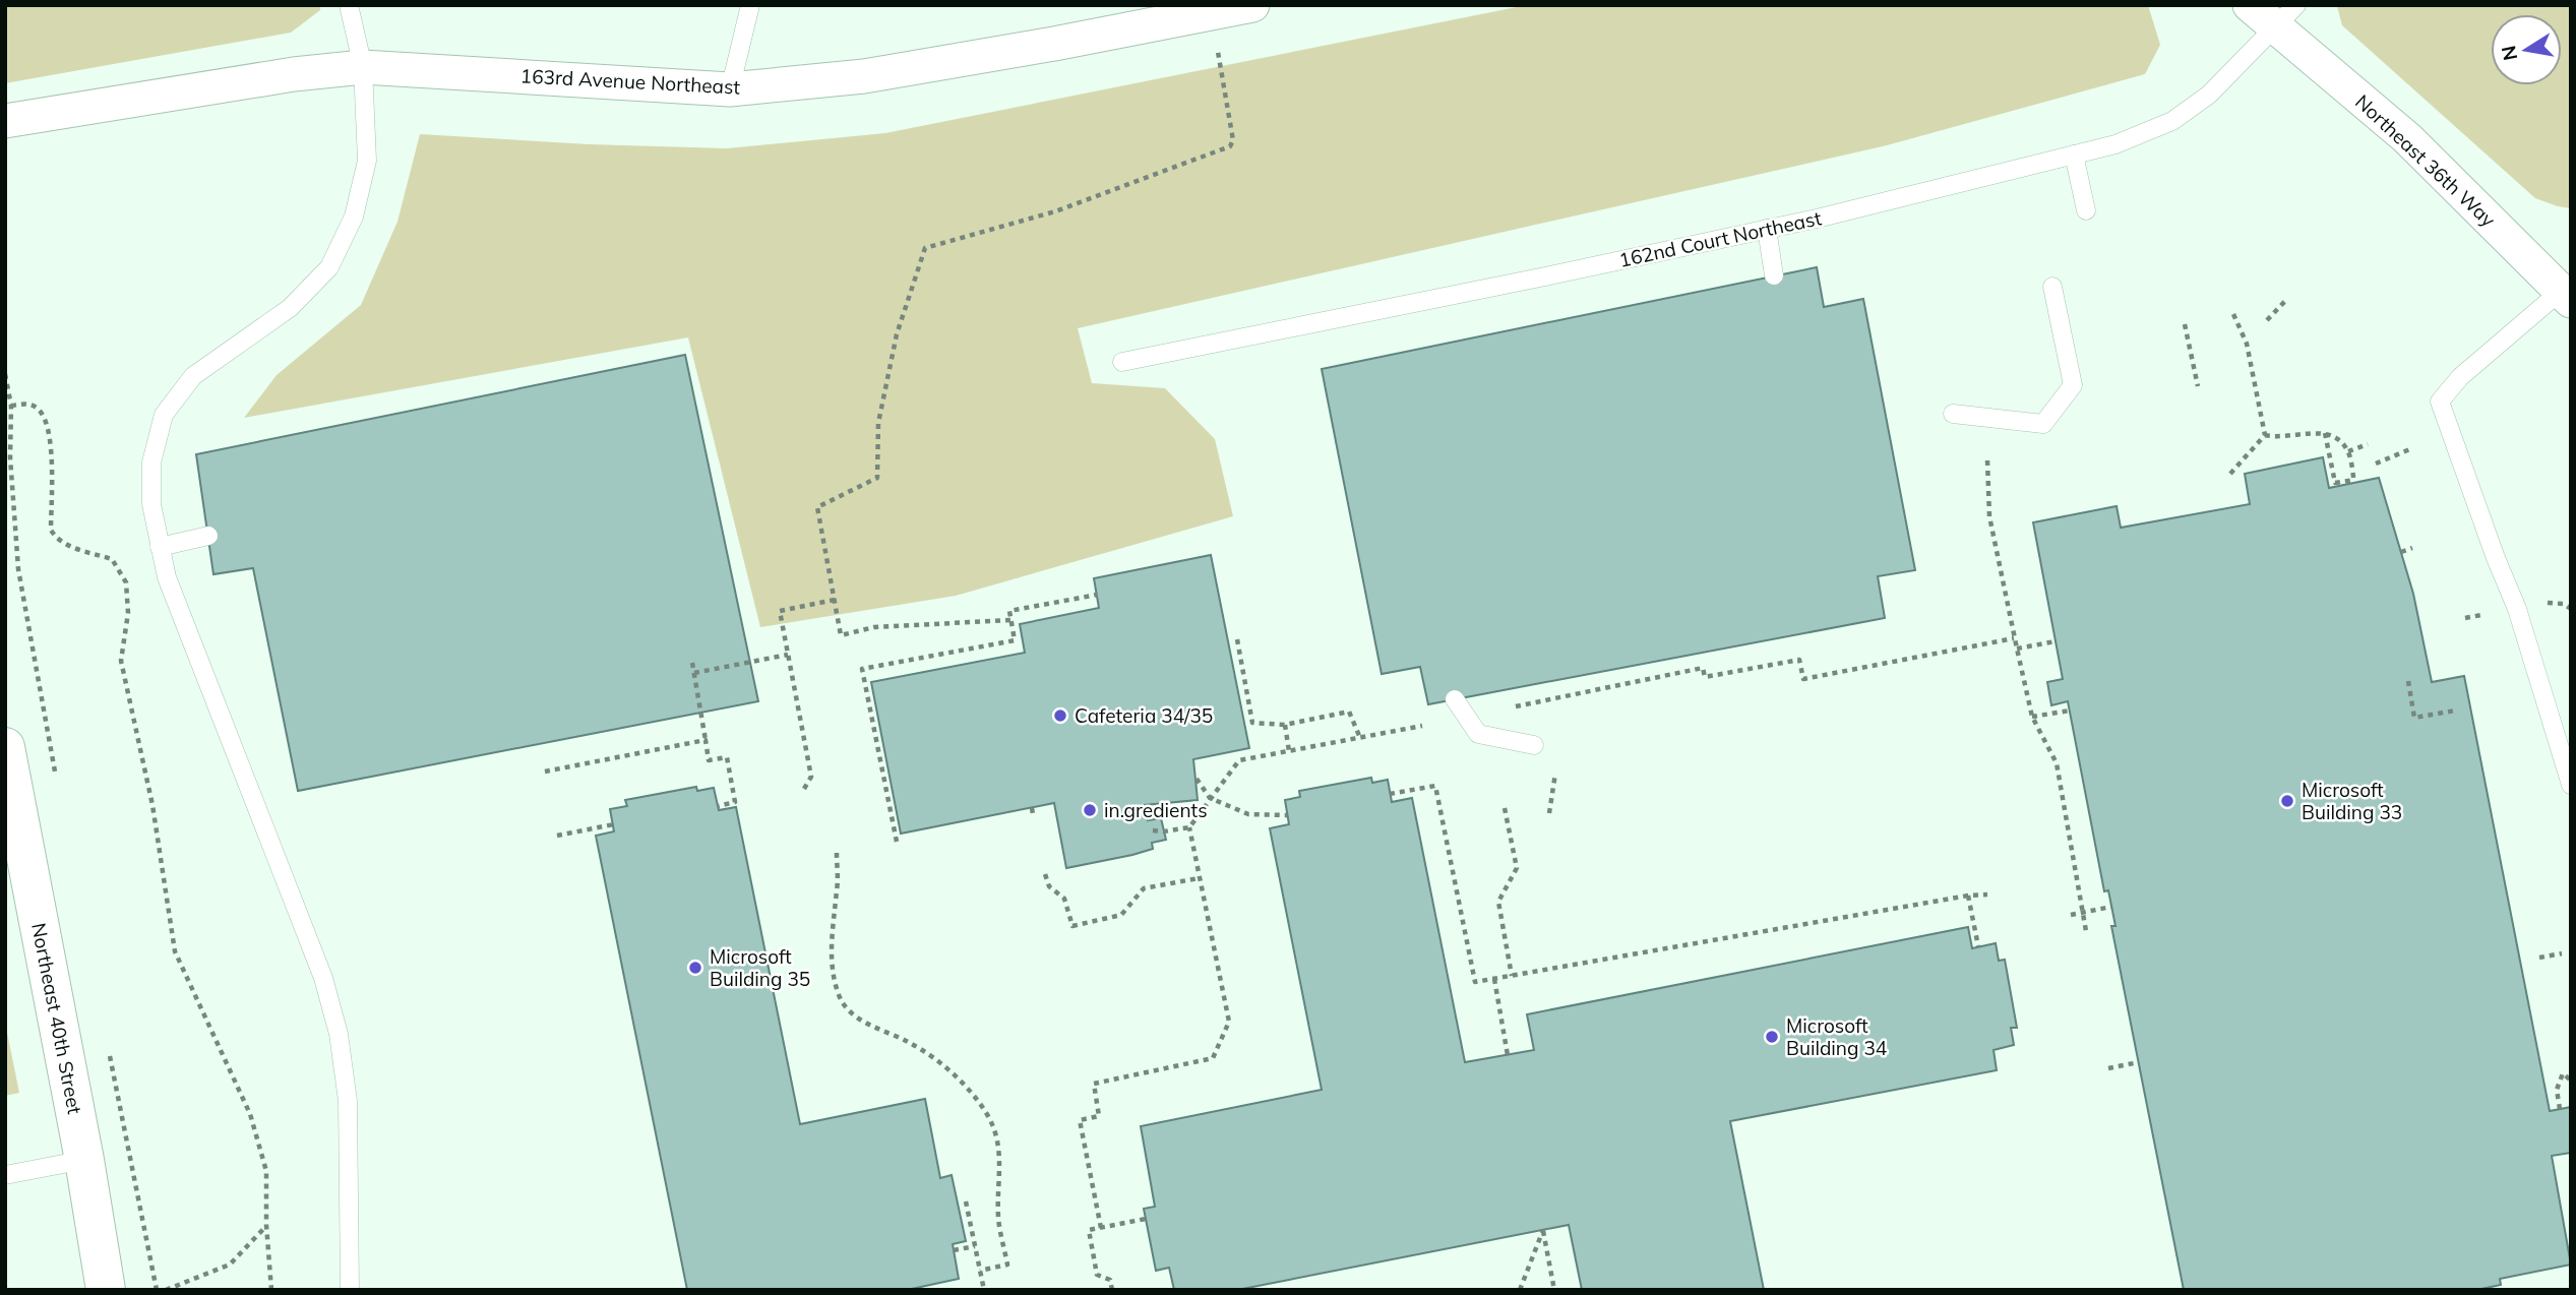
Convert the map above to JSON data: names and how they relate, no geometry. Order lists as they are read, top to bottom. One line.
{"streets":{"main road":["Northeast 40th Street"],"street":["163rd Avenue Northeast","Northeast 36th Way"],"lane":["162nd Court Northeast"]},"crossings":[["Northeast 36th Way","162nd Court Northeast"]],"places":["Cafeteria 34/35","Microsoft Building 33","in.gredients","Microsoft Building 35","Microsoft Building 34"],"north":"left"}
